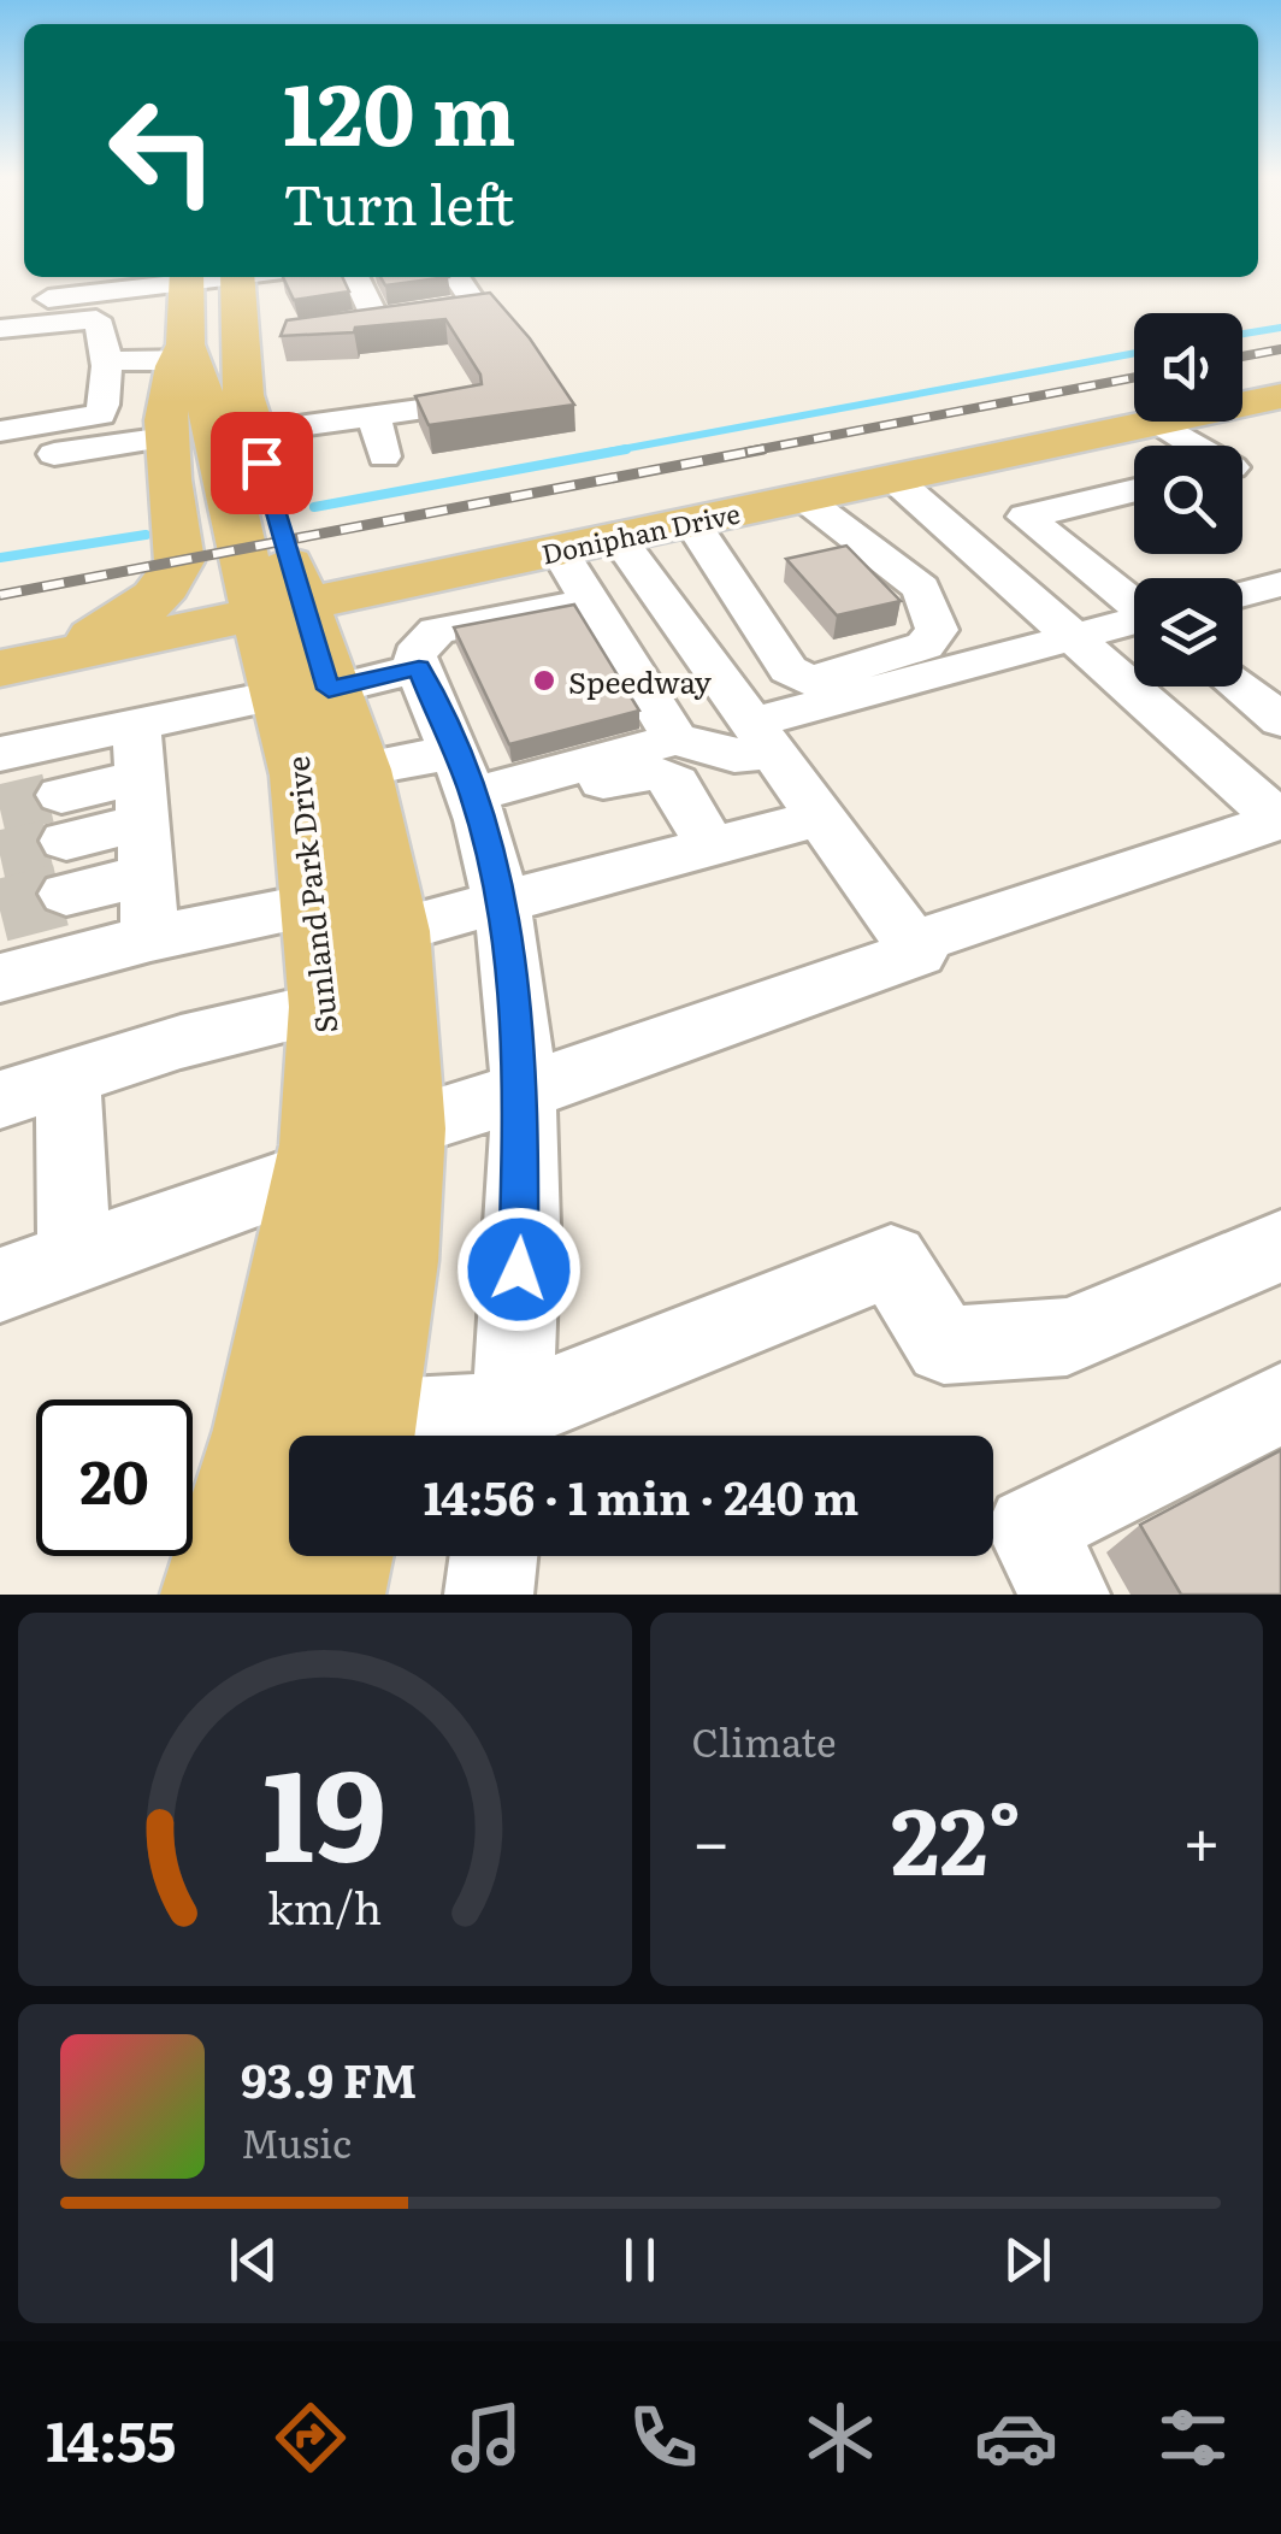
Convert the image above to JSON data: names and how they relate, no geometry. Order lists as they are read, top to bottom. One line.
{"streets":{"main road":["Doniphan Drive","Sunland Park Drive"]},"crossings":[["Doniphan Drive","Sunland Park Drive"]],"places":["Speedway"],"page":{"turn":["120 m","Turn left"],"limit":"20","trip":"14:56 · 1 min · 240 m","tile":"Climate","heat":["−","22°","+"],"song":["93.9 FM","Music"],"tabs":"14:55","gauge":["19","km/h"]}}
